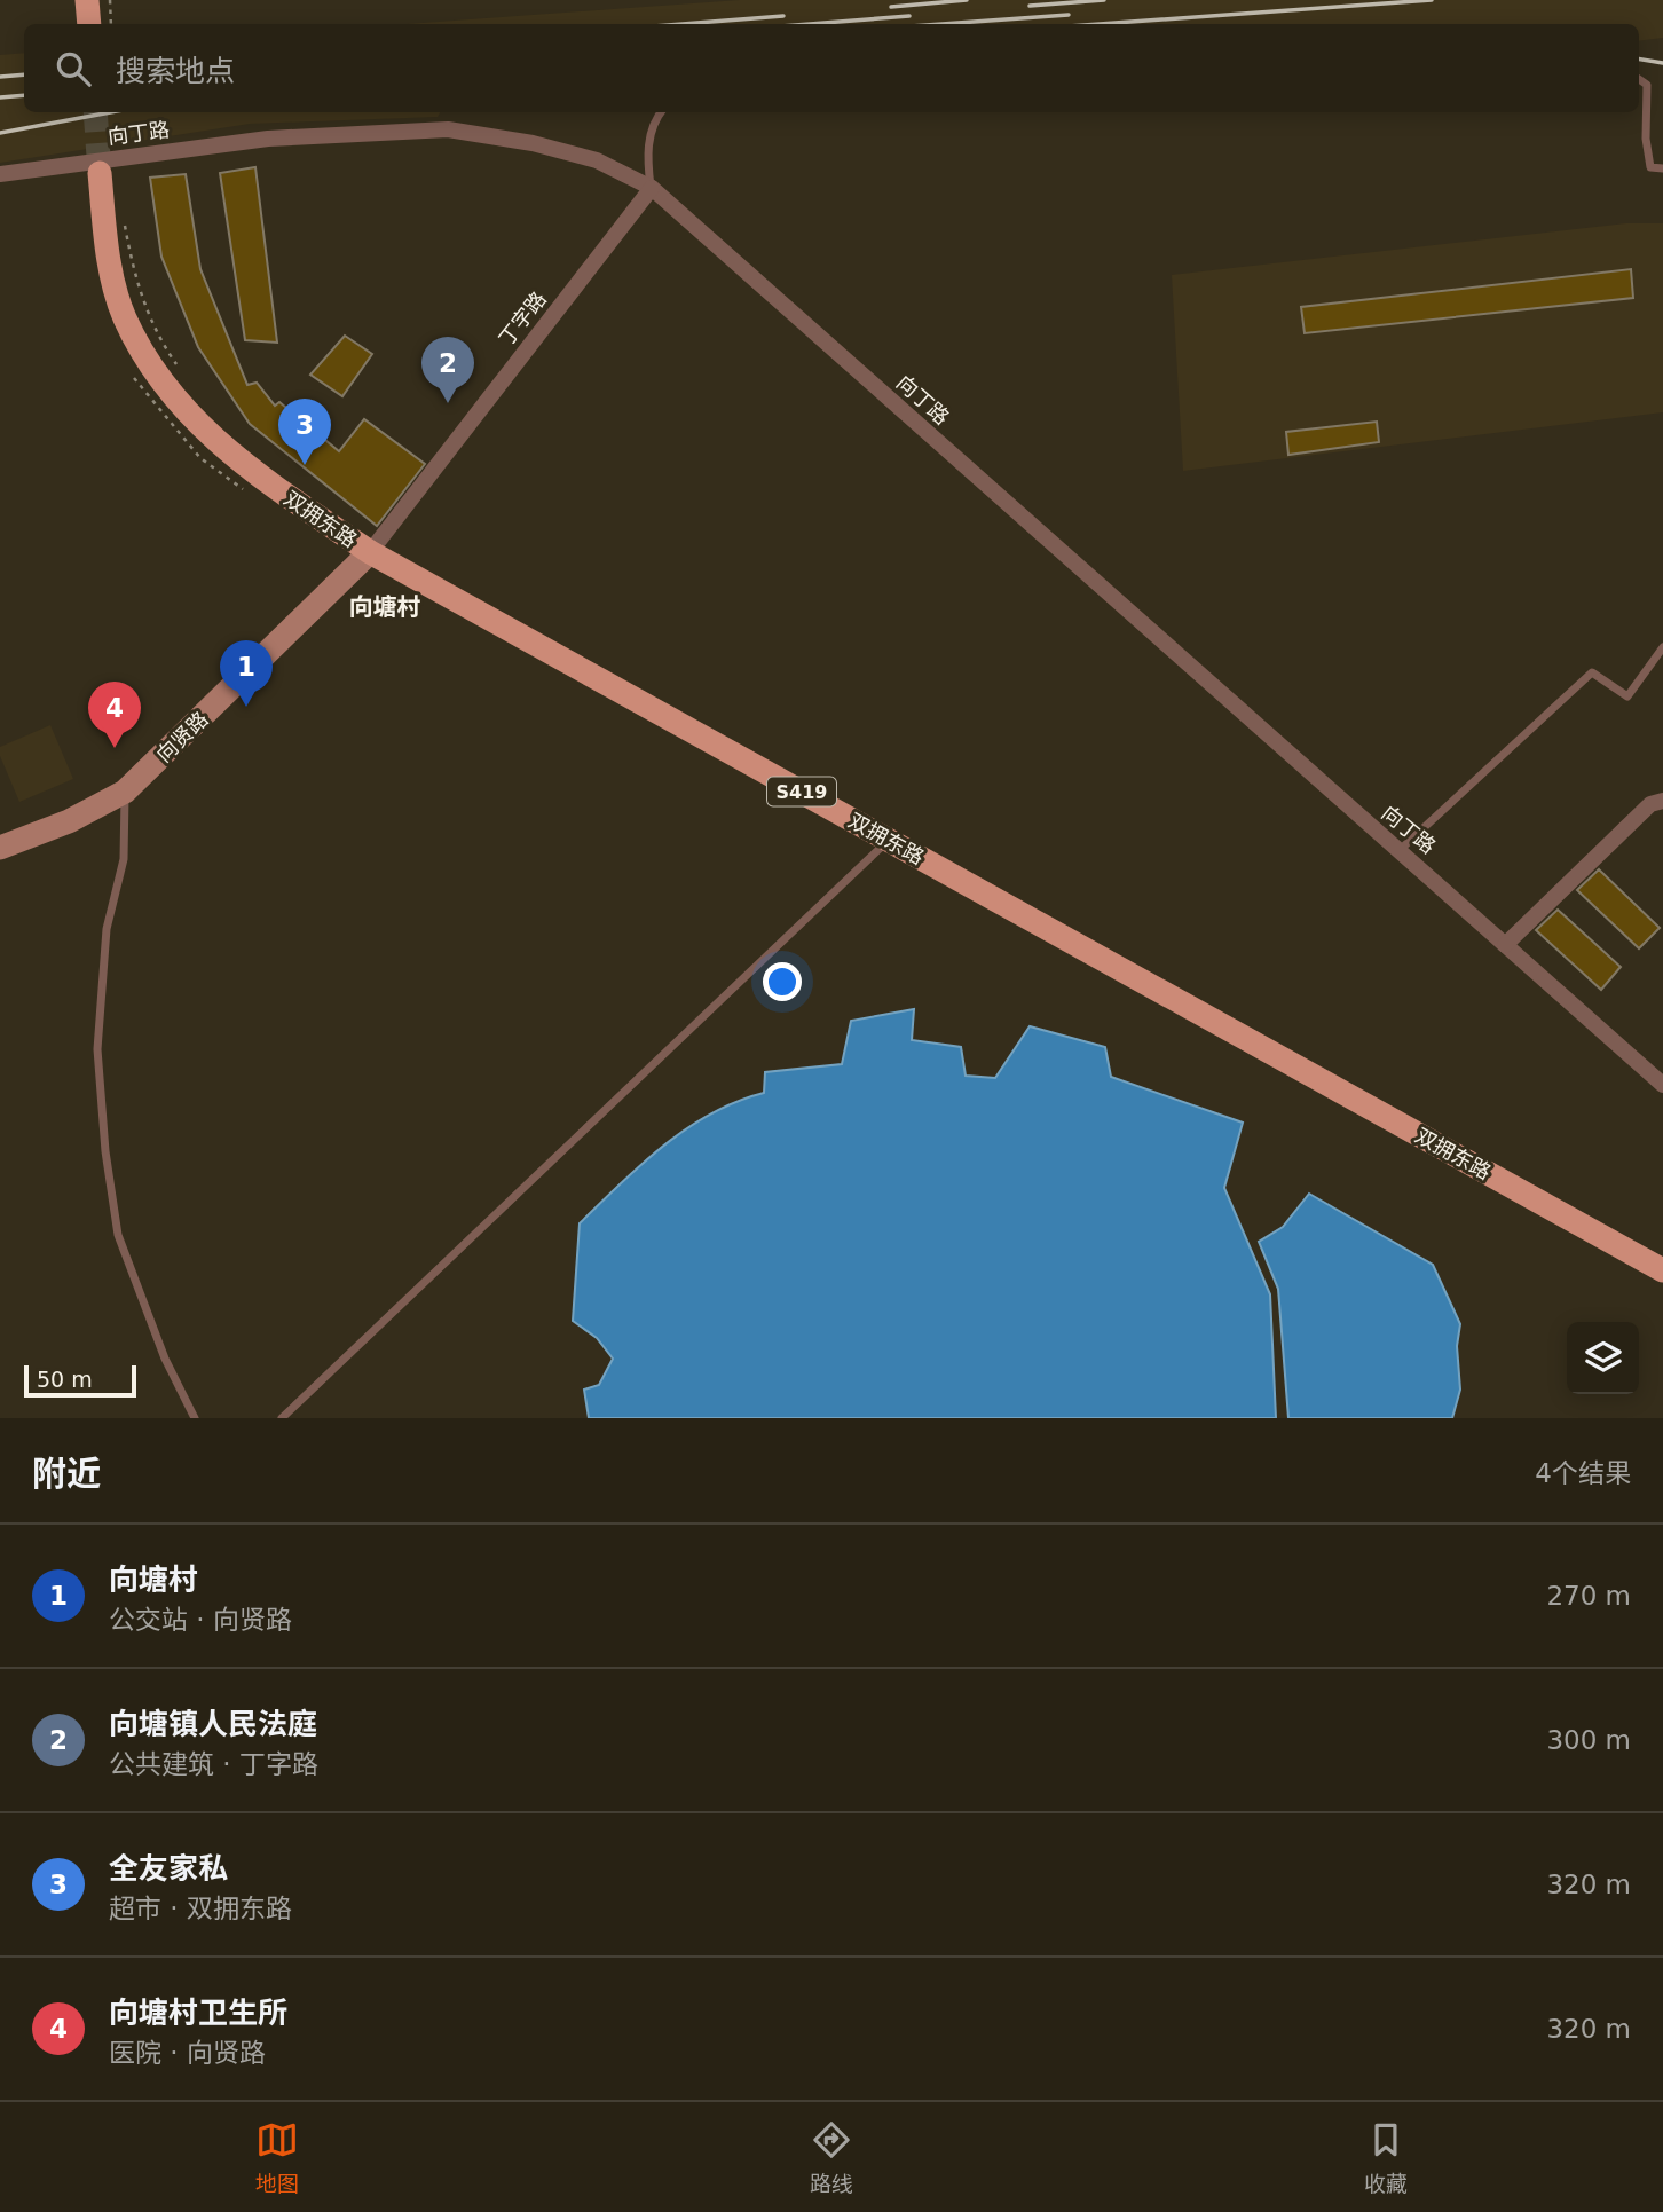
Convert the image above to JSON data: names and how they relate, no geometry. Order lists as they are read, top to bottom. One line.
{"streets":{"main road":["双拥东路","S419"],"street":["向丁路","丁字路","向贤路"]},"crossings":[["向丁路","丁字路"],["丁字路","双拥东路"],["丁字路","向贤路"],["双拥东路","向贤路"]],"districts":["向塘村"],"scale_bar":"50 m","page":{"search":"搜索地点","pins":["2","3","1","4"],"scale":"50 m","heading":["附近","4个结果"],"list":[{"mark":"1","name":"向塘村","note":"公交站 · 向贤路","value":"270 m"},{"mark":"2","name":"向塘镇人民法庭","note":"公共建筑 · 丁字路","value":"300 m"},{"mark":"3","name":"全友家私","note":"超市 · 双拥东路","value":"320 m"},{"mark":"4","name":"向塘村卫生所","note":"医院 · 向贤路","value":"320 m"}],"nav":["地图","路线","收藏"]}}
